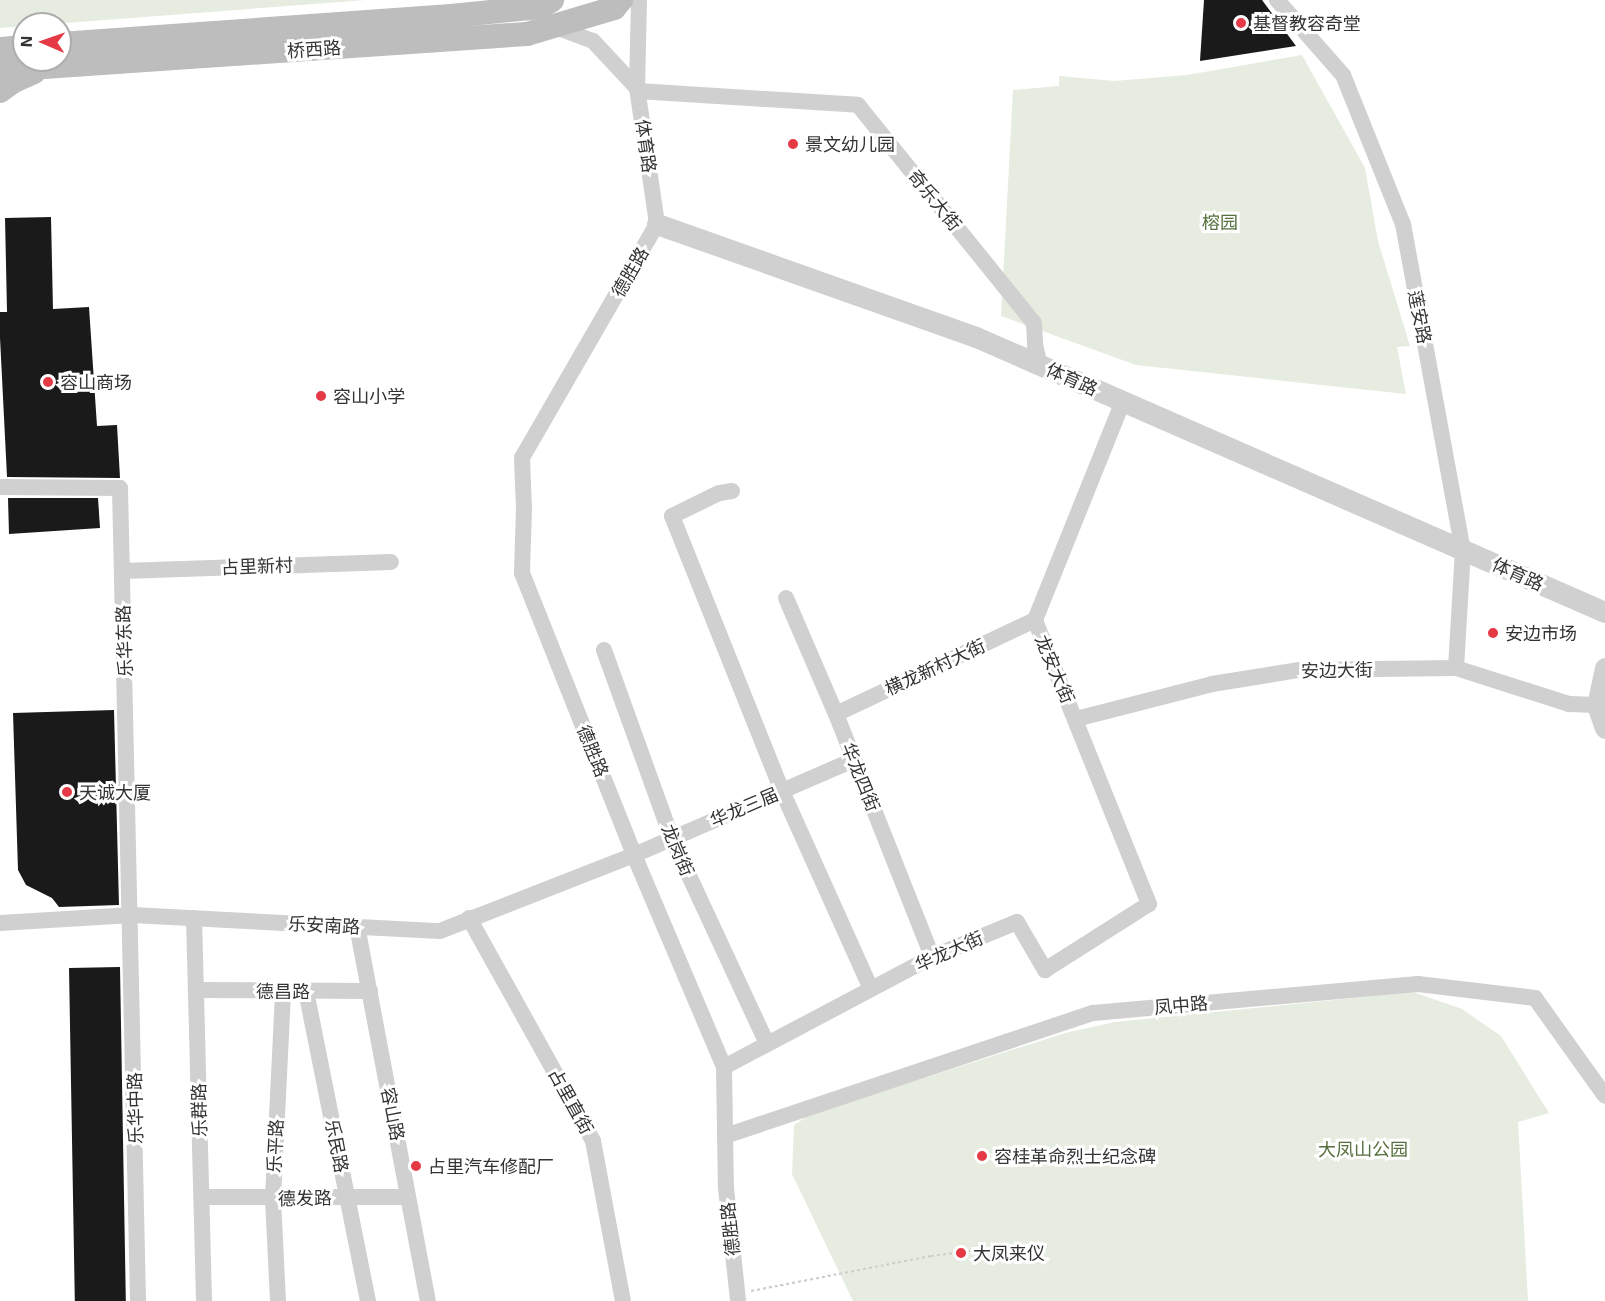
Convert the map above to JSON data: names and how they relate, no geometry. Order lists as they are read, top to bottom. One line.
{"streets":{"main road":["桥西路"],"street":["体育路","奇乐大街","德胜路","莲安路","占里新村","乐华东路","横龙新村大街","龙安大街","安边大街","华龙四街","华龙三届","龙岗街","乐安南路","华龙大街","德昌路","凤中路","占里直街","乐华中路","乐群路","容山路","乐平路","乐民路","德发路"]},"crossings":[["体育路","奇乐大街"],["体育路","德胜路"],["体育路","莲安路"],["体育路","龙安大街"],["德胜路","华龙三届"],["德胜路","乐安南路"],["德胜路","华龙大街"],["德胜路","凤中路"],["莲安路","安边大街"],["占里新村","乐华东路"],["乐华东路","乐安南路"],["乐华东路","乐华中路"],["横龙新村大街","龙安大街"],["横龙新村大街","华龙四街"],["龙安大街","安边大街"],["龙安大街","华龙大街"],["华龙四街","华龙三届"],["华龙四街","华龙大街"],["华龙三届","龙岗街"],["华龙三届","乐安南路"],["龙岗街","华龙大街"],["乐安南路","占里直街"],["乐安南路","乐华中路"],["乐安南路","乐群路"],["乐安南路","容山路"],["德昌路","乐群路"],["德昌路","容山路"],["德昌路","乐平路"],["德昌路","乐民路"],["乐群路","德发路"],["容山路","德发路"],["乐平路","德发路"]],"parks":["榕园","大凤山公园"],"places":["基督教容奇堂","景文幼儿园","容山商场","容山小学","安边市场","天诚大厦","容桂革命烈士纪念碑","占里汽车修配厂","大凤来仪"],"north":"left"}
